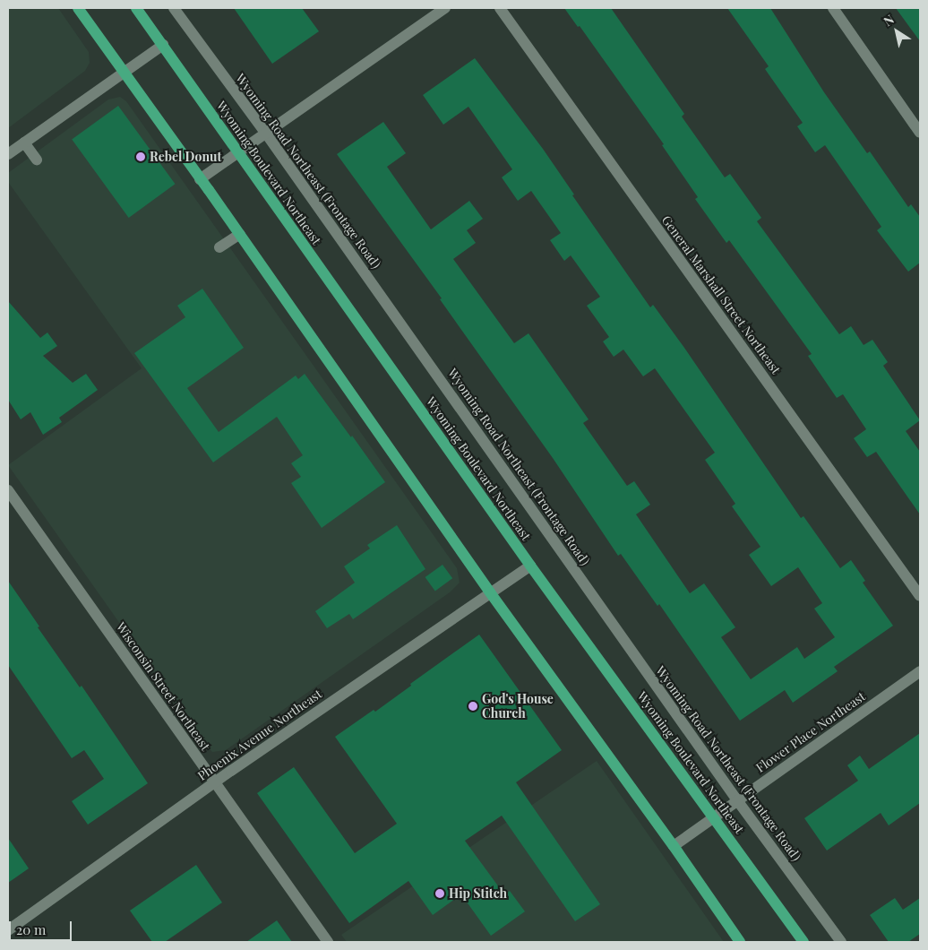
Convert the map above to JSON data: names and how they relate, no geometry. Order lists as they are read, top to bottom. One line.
{"streets":{"main road":["Wyoming Boulevard Northeast"],"street":["Wyoming Road Northeast (Frontage Road)","General Marshall Street Northeast","Wisconsin Street Northeast","Flower Place Northeast","Phoenix Avenue Northeast"]},"crossings":[["Wyoming Road Northeast (Frontage Road)","Flower Place Northeast"],["Wyoming Boulevard Northeast","Flower Place Northeast"],["Wyoming Boulevard Northeast","Phoenix Avenue Northeast"],["Wisconsin Street Northeast","Phoenix Avenue Northeast"]],"places":["Rebel Donut","God's House Church","Hip Stitch"],"scale_bar":"20 m","north":"top left"}
